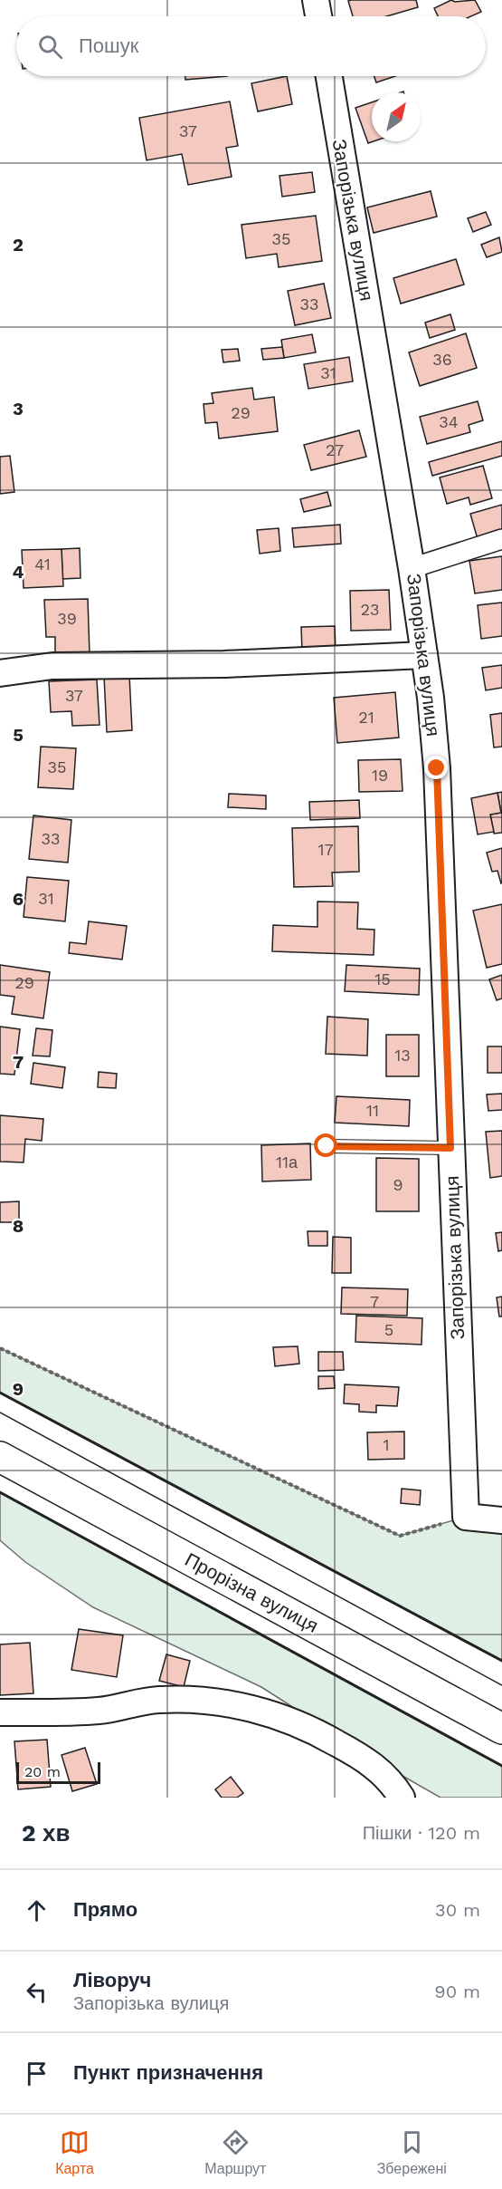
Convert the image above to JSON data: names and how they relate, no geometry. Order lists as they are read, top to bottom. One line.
{"streets":{"main road":["Прорізна вулиця"],"street":["Запорізька вулиця"]},"house_numbers":["37","35","33","36","31","29","34","27","41","23","39","37","21","35","19","33","17","31","15","29","13","11","11а","9","7","5","1"],"scale_bar":"20 m","north":"top right","page":{"search":"Пошук","scale":"20 m","heading":["2 хв","Пішки · 120 m"],"list":[["Прямо","30 m"],["Ліворуч","Запорізька вулиця","90 m"],"Пункт призначення"],"nav":["Карта","Маршрут","Збережені"]},"grid":{"rows":["2","3","4","5","6","7","8","9"]}}
